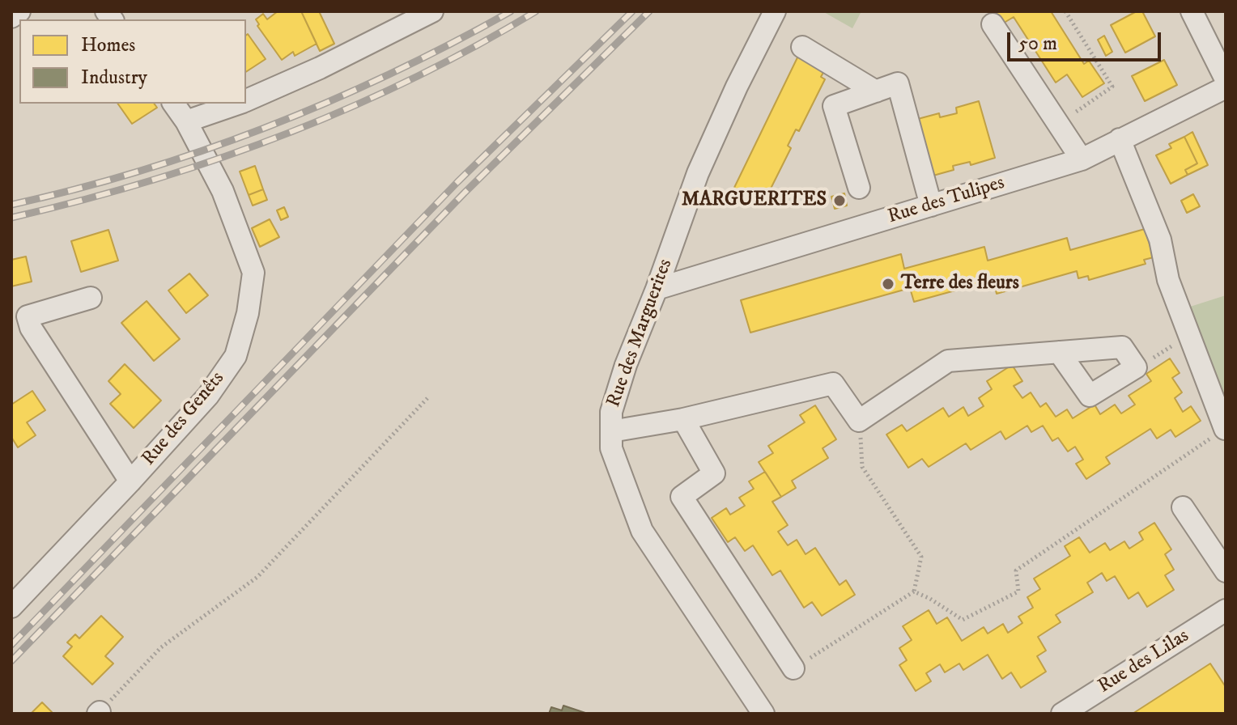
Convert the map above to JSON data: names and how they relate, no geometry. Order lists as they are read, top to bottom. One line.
{"streets":{"street":["Rue des Tulipes","Rue des Marguerites","Rue des Genêts","Rue des Lilas"]},"crossings":[["Rue des Tulipes","Rue des Marguerites"]],"places":["MARGUERITES","Terre des fleurs"],"legend":["Homes","Industry"],"scale_bar":"50 m"}
